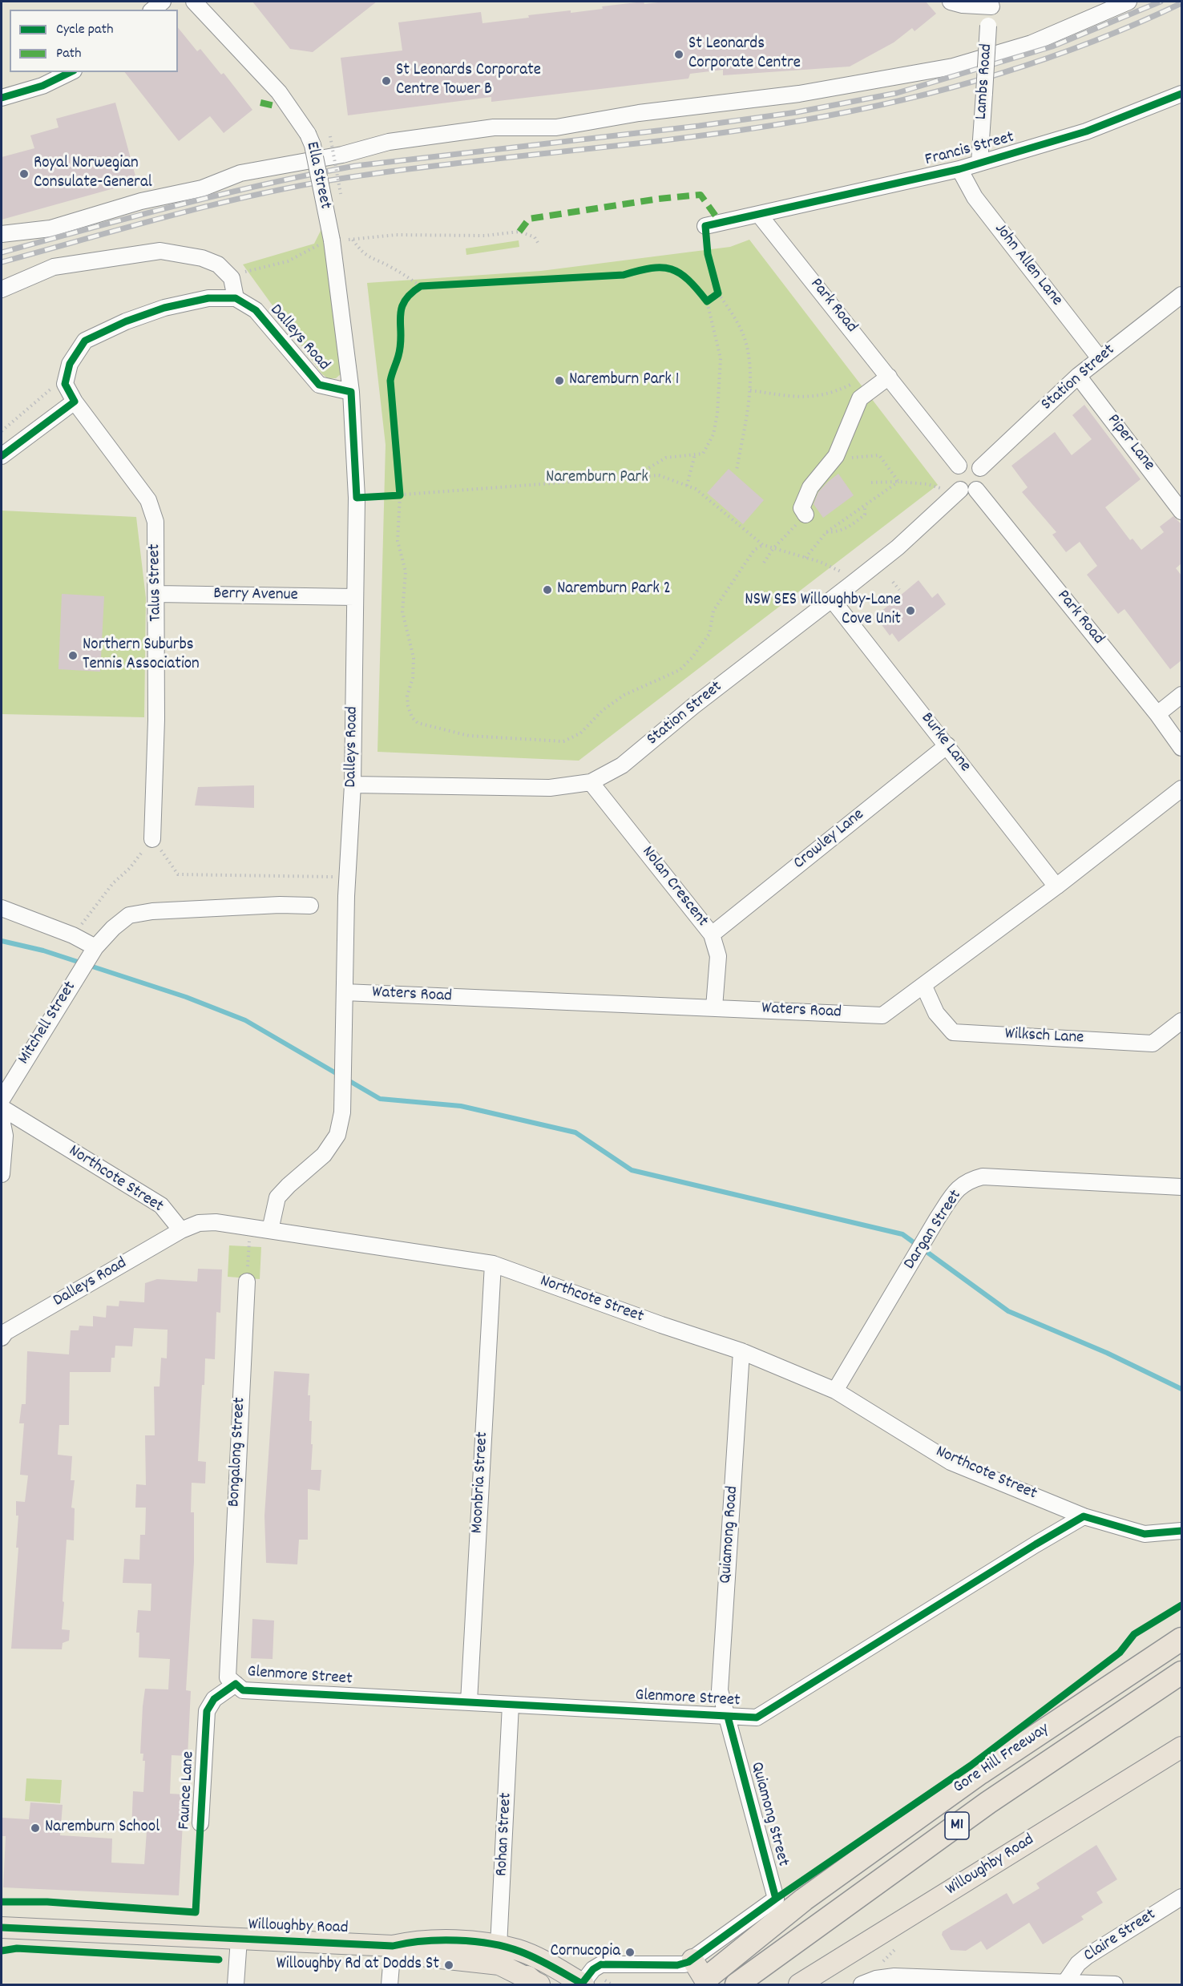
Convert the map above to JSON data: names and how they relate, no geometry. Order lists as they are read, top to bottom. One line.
{"streets":{"highway":["Gore Hill Freeway","M1"],"main road":["Willoughby Road"],"street":["Lambs Road","Francis Street","Ella Street","John Allen Lane","Park Road","Dalleys Road","Station Street","Piper Lane","Talus Street","Berry Avenue","Burke Lane","Crowley Lane","Nolan Crescent","Waters Road","Mitchell Street","Wilksch Lane","Northcote Street","Dargan Street","Bongalong Street","Moonbria Street","Quiamong Road","Glenmore Street","Faunce Lane","Quiamong Street","Rohan Street","Claire Street"]},"crossings":[["Lambs Road","Francis Street"],["Francis Street","John Allen Lane"],["Francis Street","Park Road"],["Ella Street","Dalleys Road"],["John Allen Lane","Station Street"],["Park Road","Station Street"],["Dalleys Road","Station Street"],["Dalleys Road","Berry Avenue"],["Dalleys Road","Waters Road"],["Dalleys Road","Northcote Street"],["Station Street","Piper Lane"],["Station Street","Burke Lane"],["Station Street","Nolan Crescent"],["Talus Street","Berry Avenue"],["Burke Lane","Crowley Lane"],["Burke Lane","Waters Road"],["Crowley Lane","Nolan Crescent"],["Nolan Crescent","Waters Road"],["Waters Road","Wilksch Lane"],["Northcote Street","Dargan Street"],["Northcote Street","Moonbria Street"],["Northcote Street","Quiamong Road"],["Northcote Street","Glenmore Street"],["Bongalong Street","Glenmore Street"],["Bongalong Street","Faunce Lane"],["Moonbria Street","Glenmore Street"],["Quiamong Road","Glenmore Street"],["Quiamong Road","Quiamong Street"],["Glenmore Street","Faunce Lane"],["Glenmore Street","Quiamong Street"],["Glenmore Street","Rohan Street"],["Quiamong Street","Willoughby Road"],["Rohan Street","Willoughby Road"]],"parks":["Naremburn Park"],"places":["St Leonards Corporate Centre","St Leonards Corporate Centre Tower B","Royal Norwegian Consulate-General","Naremburn Park 1","Naremburn Park 2","NSW SES Willoughby-Lane Cove Unit","Northern Suburbs Tennis Association","Naremburn School","Cornucopia","Willoughby Rd at Dodds St"],"legend":["Cycle path","Path"]}
